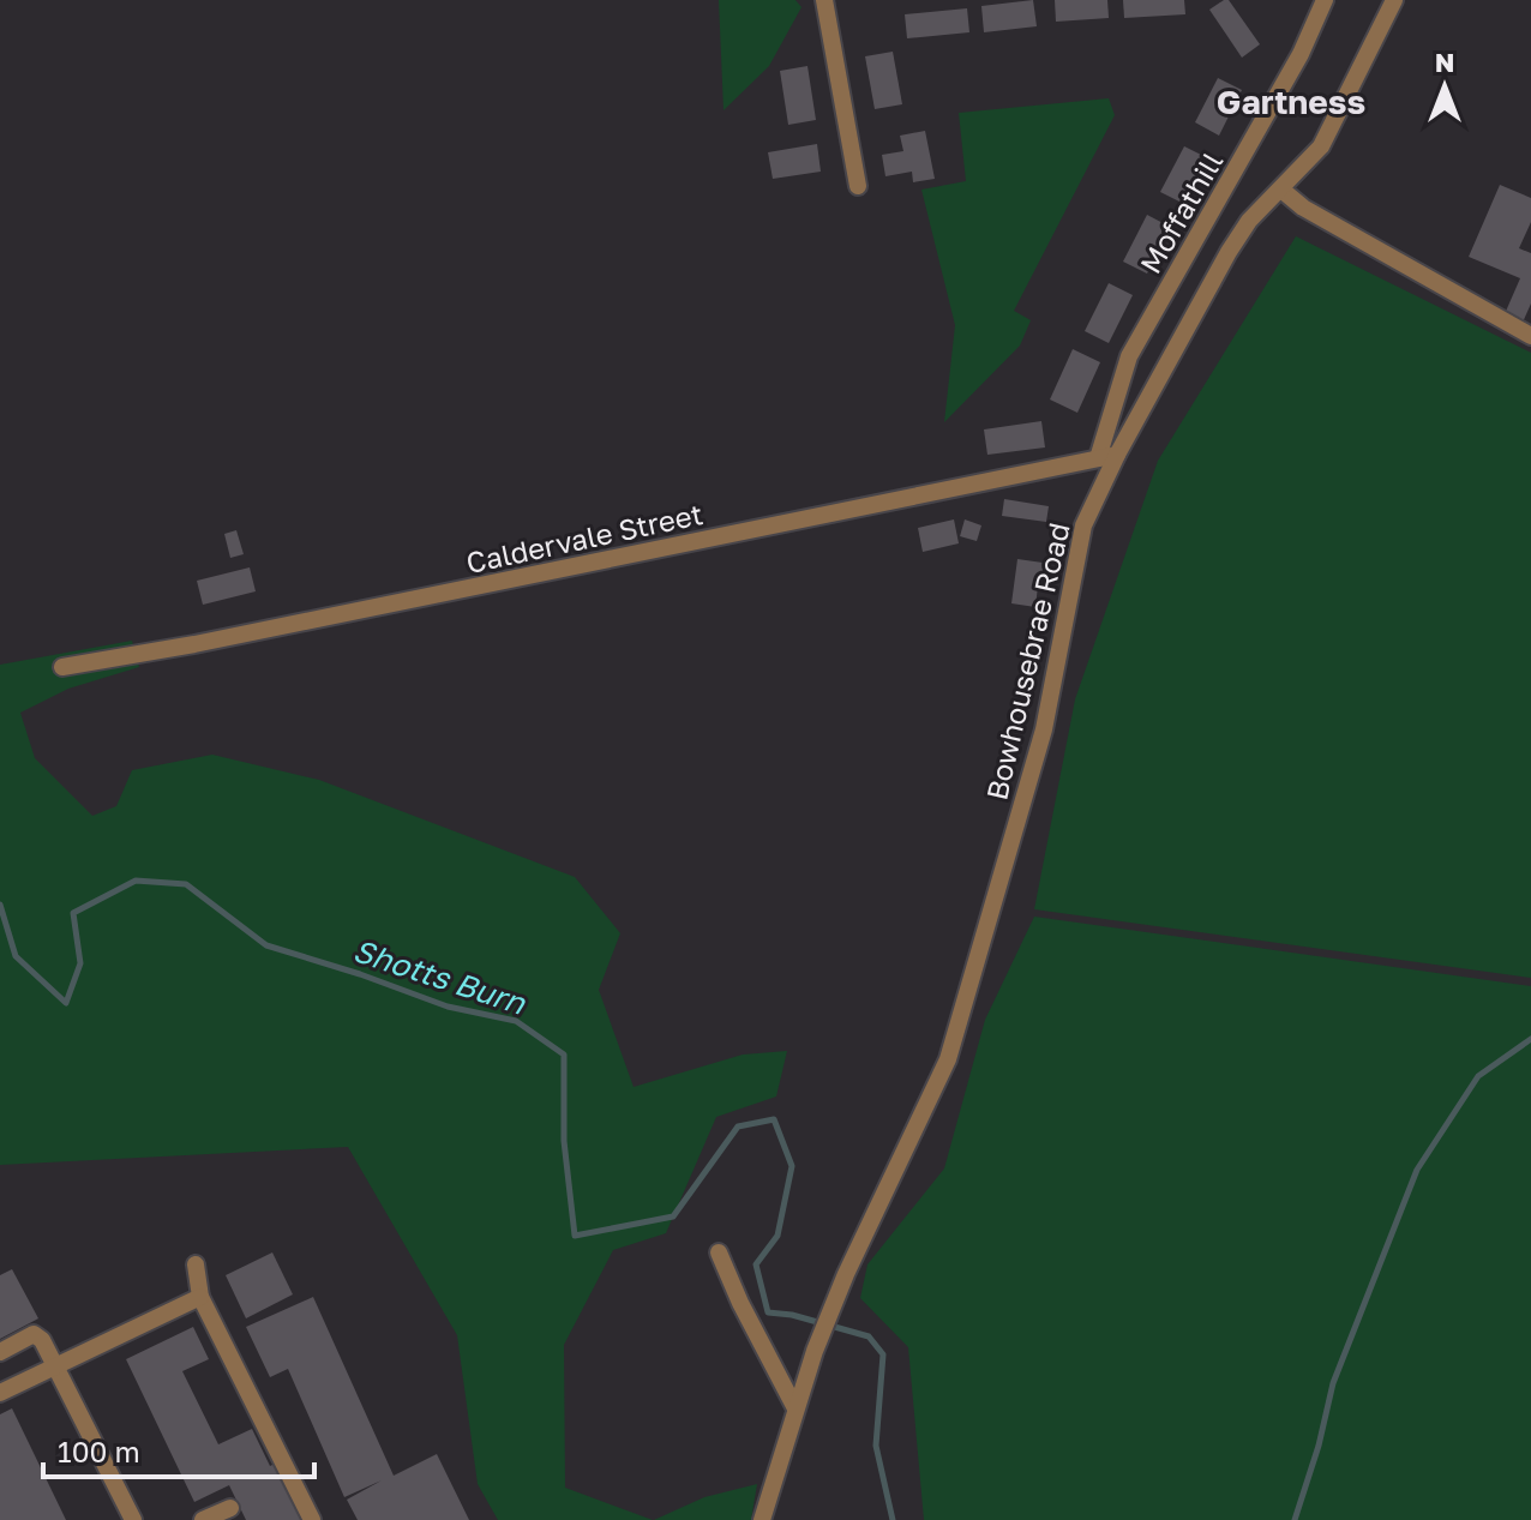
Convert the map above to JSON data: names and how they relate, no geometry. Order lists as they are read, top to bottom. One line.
{"streets":{"street":["Moffathill","Caldervale Street","Bowhousebrae Road"]},"crossings":[["Moffathill","Caldervale Street"],["Caldervale Street","Bowhousebrae Road"]],"districts":["Gartness"],"water":["Shotts Burn"],"scale_bar":"100 m","north":"top"}
